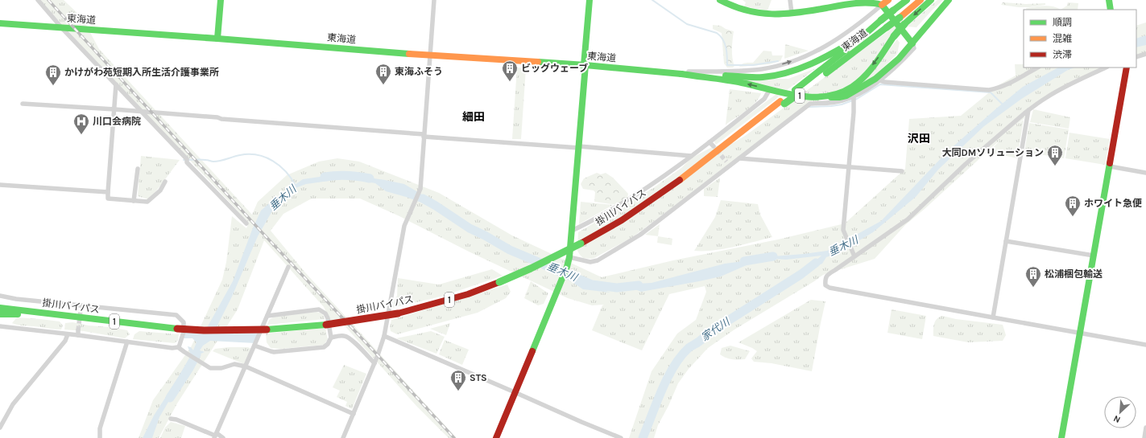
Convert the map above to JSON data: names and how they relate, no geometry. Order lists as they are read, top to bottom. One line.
{"streets":{"main road":["東海道","1","掛川バイパス"]},"crossings":[["東海道","1"],["東海道","掛川バイパス"]],"districts":["細田","沢田"],"water":["垂木川","家代川"],"places":{"building":["ビッグウェーブ","東海ふそう","かけがわ苑短期入所生活介護事業所","大同DMソリューション","ホワイト急便","松浦梱包輸送","STS"],"hospital":["川口会病院"]},"legend":["順調","混雑","渋滞"],"north":"bottom left"}
